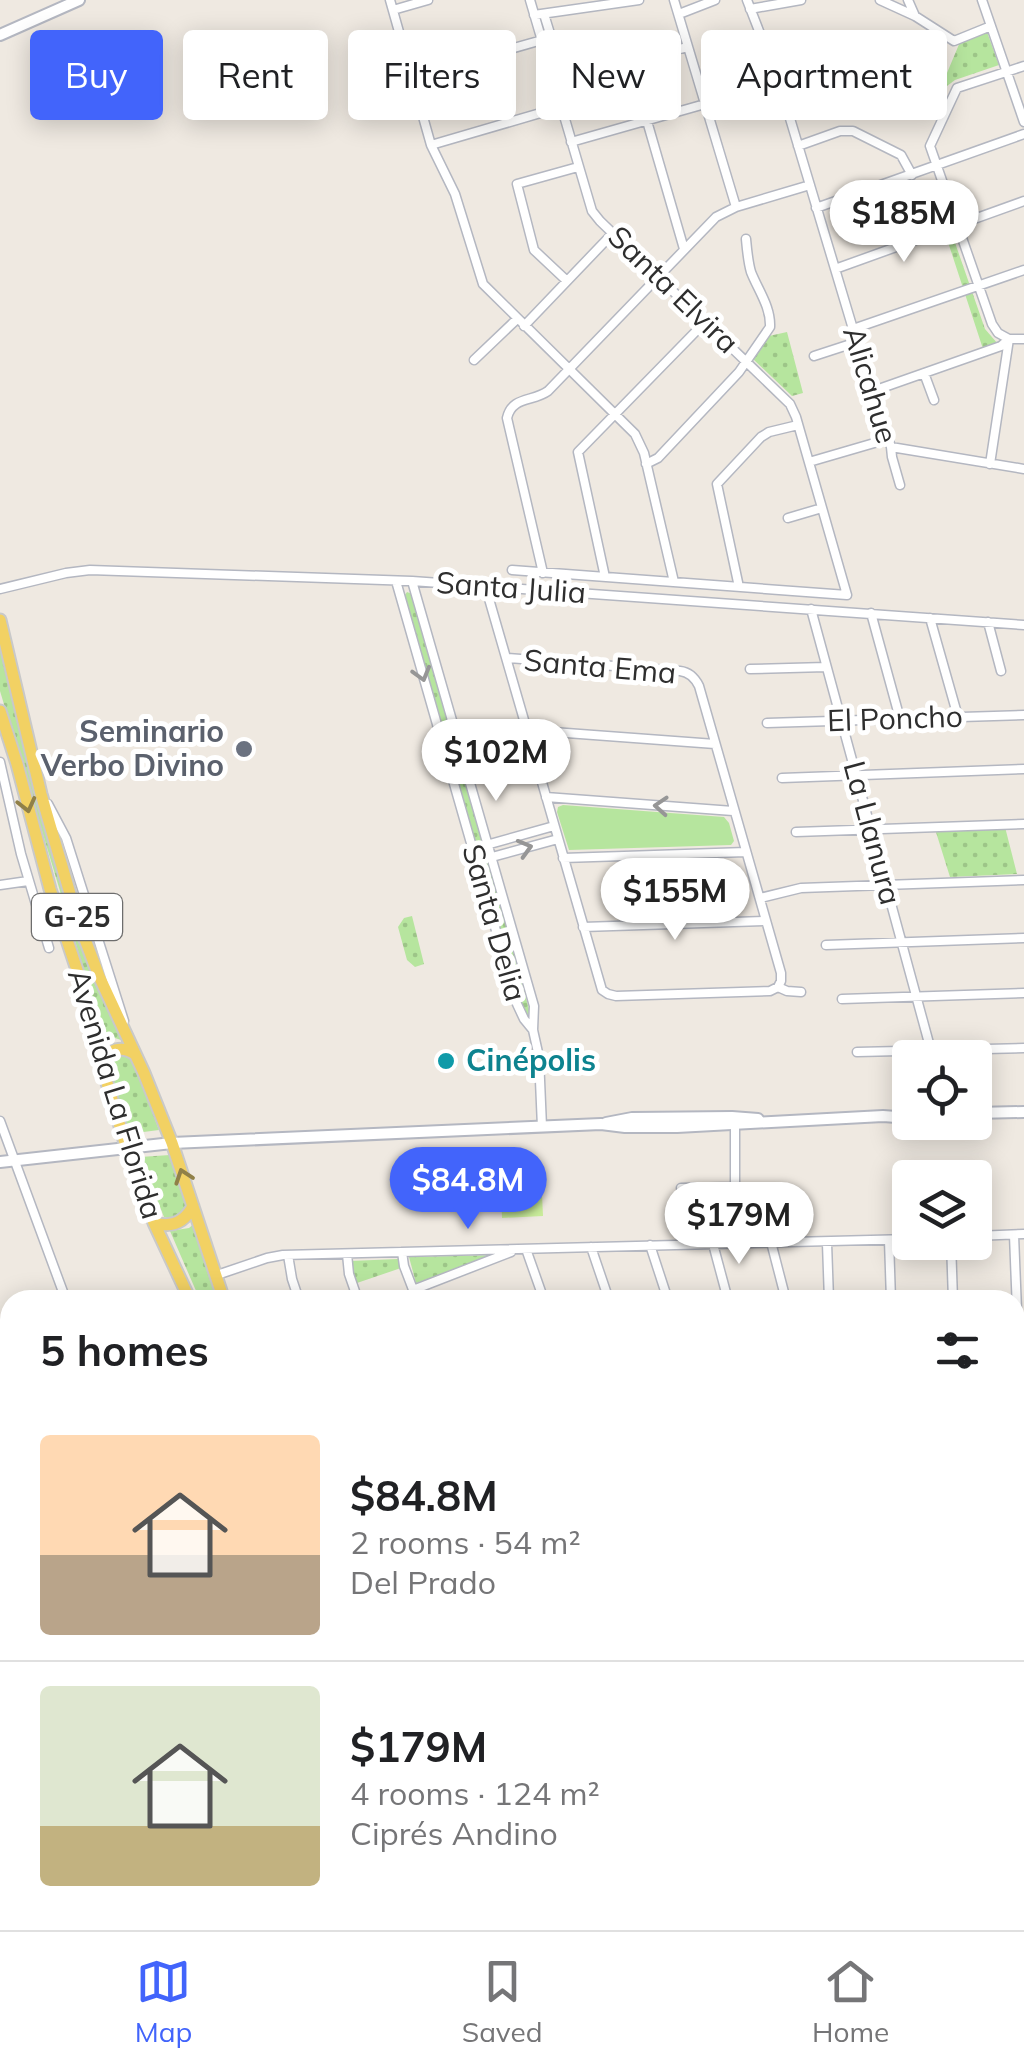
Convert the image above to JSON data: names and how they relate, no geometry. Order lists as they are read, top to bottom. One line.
{"streets":{"main road":["G-25","Avenida La Florida"],"street":["Santa Elvira","Alicahue","Santa Julia","Santa Ema","El Poncho","La Llanura","Santa Delia"]},"crossings":[["Santa Elvira","Santa Julia"],["Santa Julia","La Llanura"],["Santa Julia","Santa Delia"],["El Poncho","La Llanura"]],"places":["Seminario Verbo Divino","Cinépolis"],"page":{"chip":["Buy","Rent","Filters","New","Apartment"],"price":["$185M","$102M","$155M","$84.8M","$179M"],"heading":"5 homes","list":[{"name":"$84.8M","note":"2 rooms · 54 m² · Del Prado"},{"name":"$179M","note":"4 rooms · 124 m² · Ciprés Andino"}],"tabs":["Map","Saved","Home"]}}
